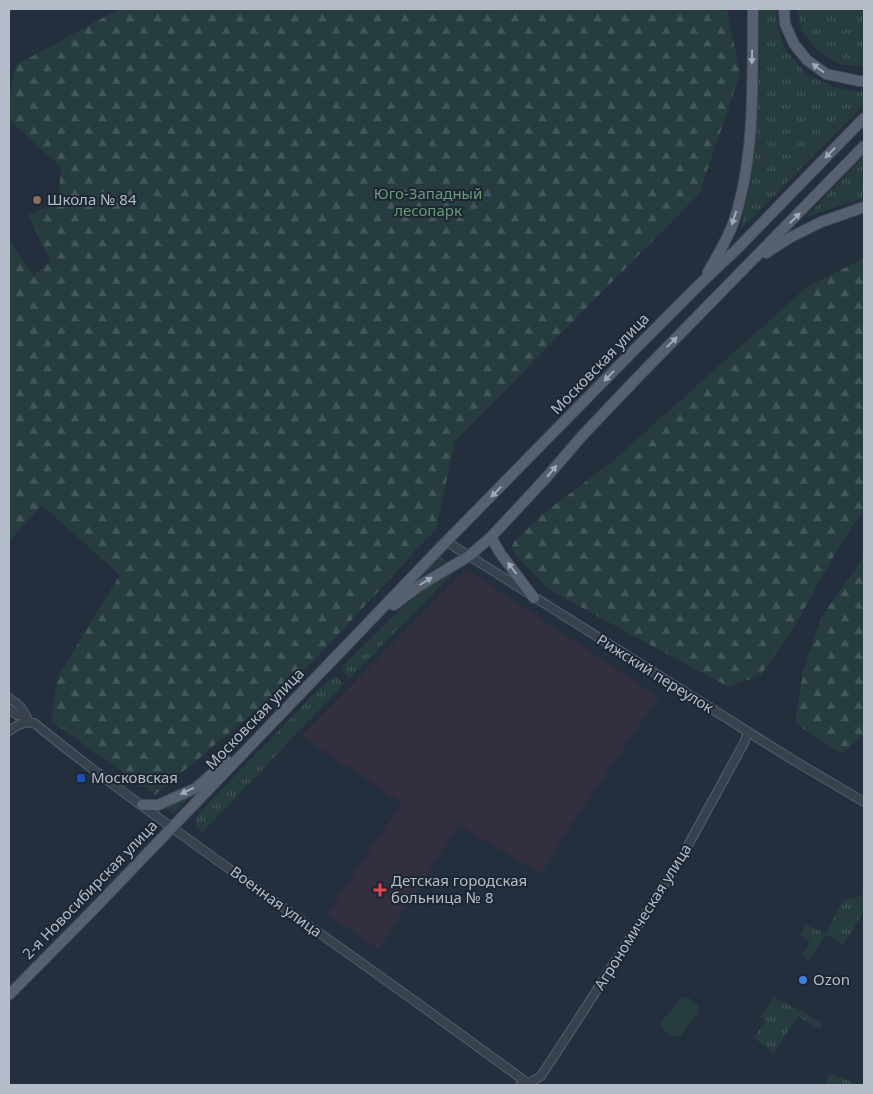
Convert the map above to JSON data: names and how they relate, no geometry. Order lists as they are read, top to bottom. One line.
{"streets":{"main road":["Московская улица","2-я Новосибирская улица"],"street":["Рижский переулок","Военная улица","Агрономическая улица"]},"crossings":[["Московская улица","Рижский переулок"],["Московская улица","2-я Новосибирская улица"],["Московская улица","Военная улица"],["Рижский переулок","Агрономическая улица"],["2-я Новосибирская улица","Военная улица"],["Военная улица","Агрономическая улица"]],"parks":["Юго-Западный лесопарк"],"places":{"other":["Школа № 84","Ozon"],"transit":["Московская"],"health":["Детская городская больница № 8"]}}
